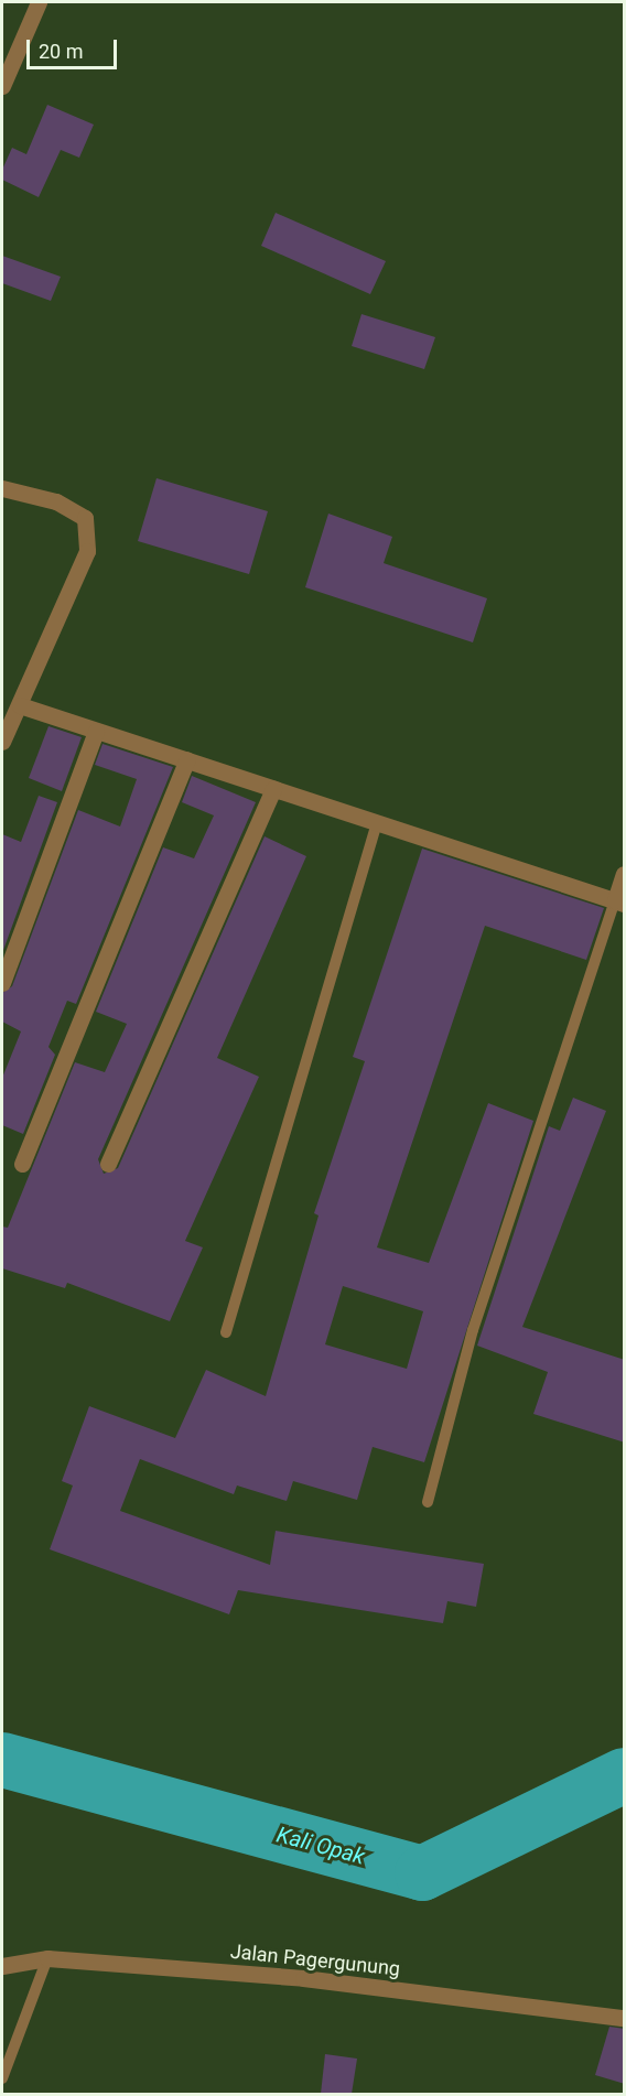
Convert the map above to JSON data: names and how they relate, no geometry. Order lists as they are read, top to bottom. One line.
{"streets":{"street":["Jalan Pagergunung"]},"water":["Kali Opak"],"scale_bar":"20 m"}
